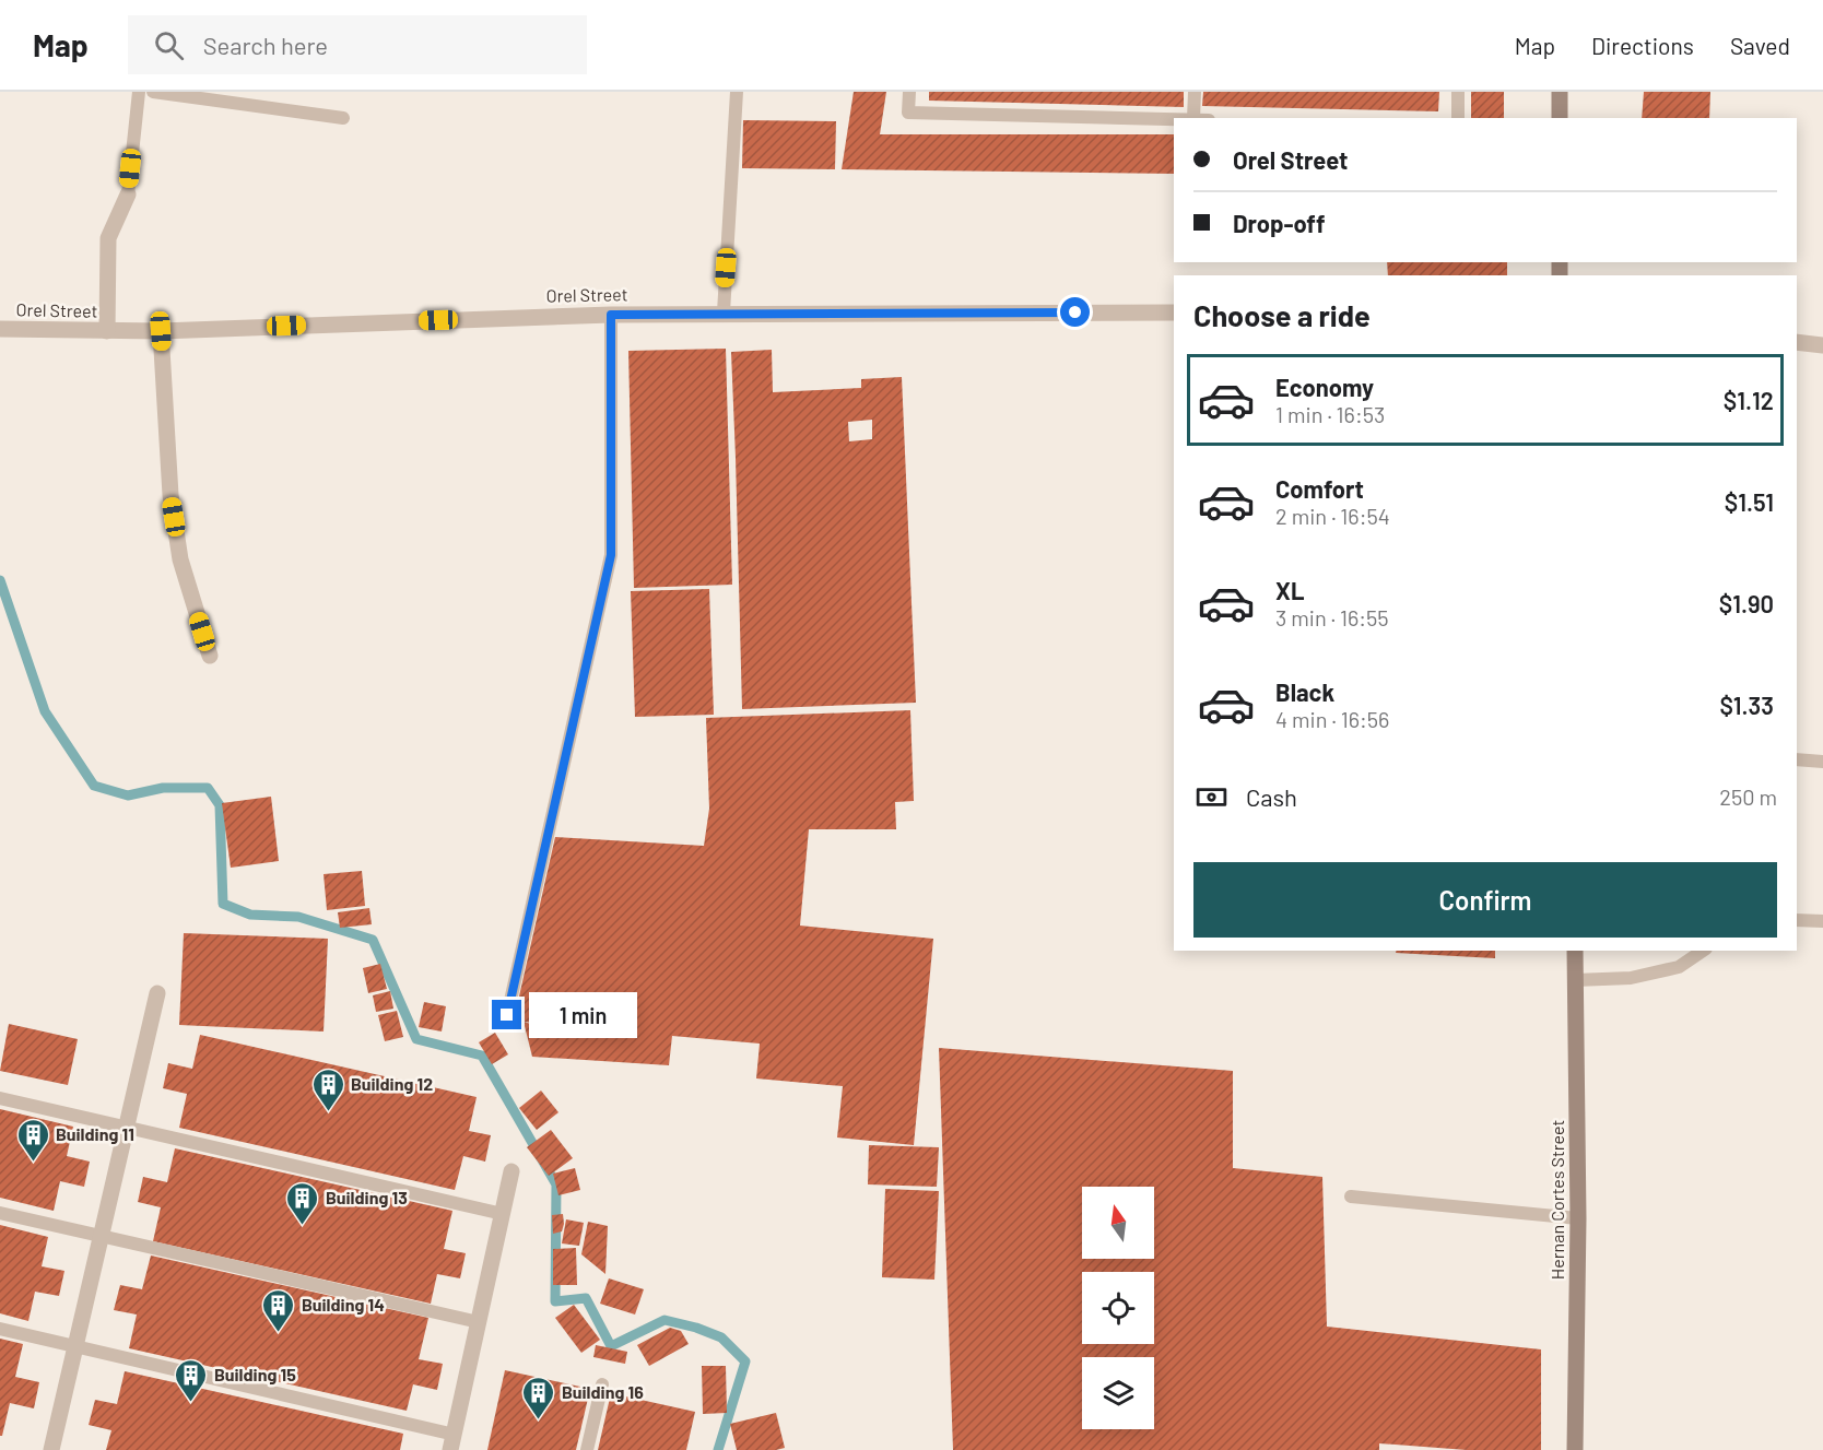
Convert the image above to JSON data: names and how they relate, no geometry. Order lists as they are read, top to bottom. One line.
{"streets":{"main road":["Hernan Cortes Street"],"street":["Orel Street"]},"places":{"building":["Building 12","Building 11","Building 13","Building 14","Building 15","Building 16"]},"north":"top","page":{"header":"Map","search":"Search here","nav":["Map","Directions","Saved"],"banner":["Orel Street","Drop-off"],"heading":"Choose a ride","list":[{"name":"Economy","note":"1 min · 16:53","value":"$1.12"},{"name":"Comfort","note":"2 min · 16:54","value":"$1.51"},{"name":"XL","note":"3 min · 16:55","value":"$1.90"},{"name":"Black","note":"4 min · 16:56","value":"$1.33"}],"pay":["Cash","250 m"],"buttons":"Confirm","bubble":"1 min"}}
